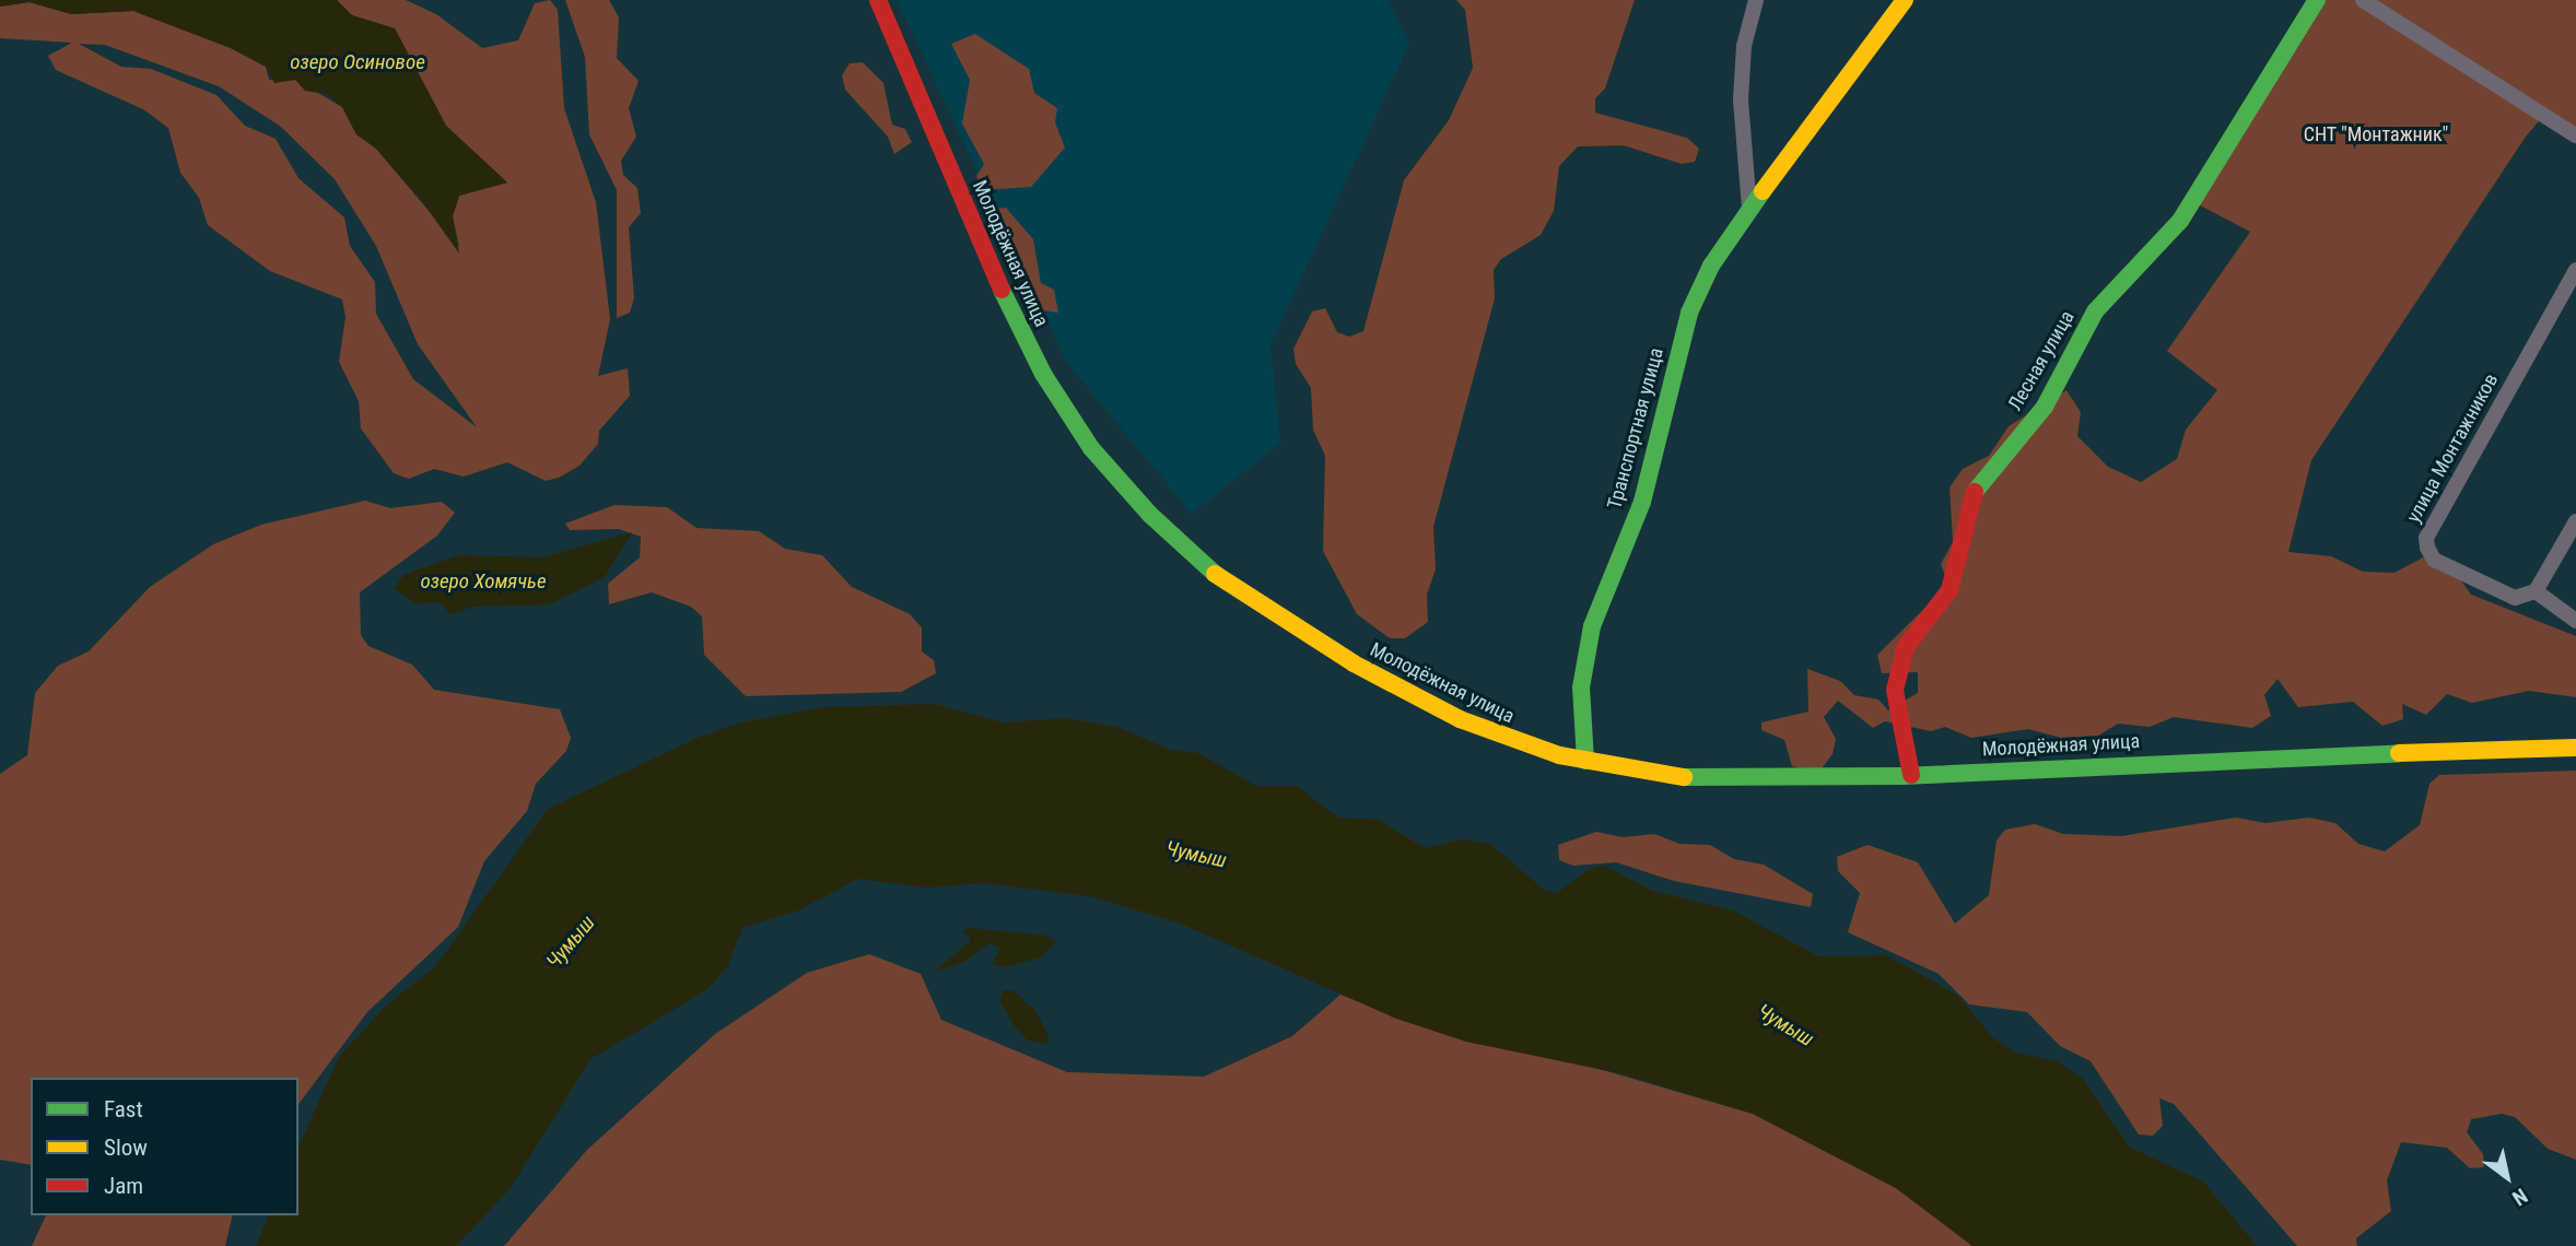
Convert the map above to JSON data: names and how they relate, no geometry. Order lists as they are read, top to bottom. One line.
{"streets":{"street":["Молодёжная улица","Лесная улица","Транспортная улица","улица Монтажников"]},"crossings":[["Молодёжная улица","Лесная улица"],["Молодёжная улица","Транспортная улица"]],"water":["озеро Осиновое","озеро Хомячье","Чумыш"],"parks":["СНТ \"Монтажник\""],"legend":["Fast","Slow","Jam"],"north":"bottom right"}
